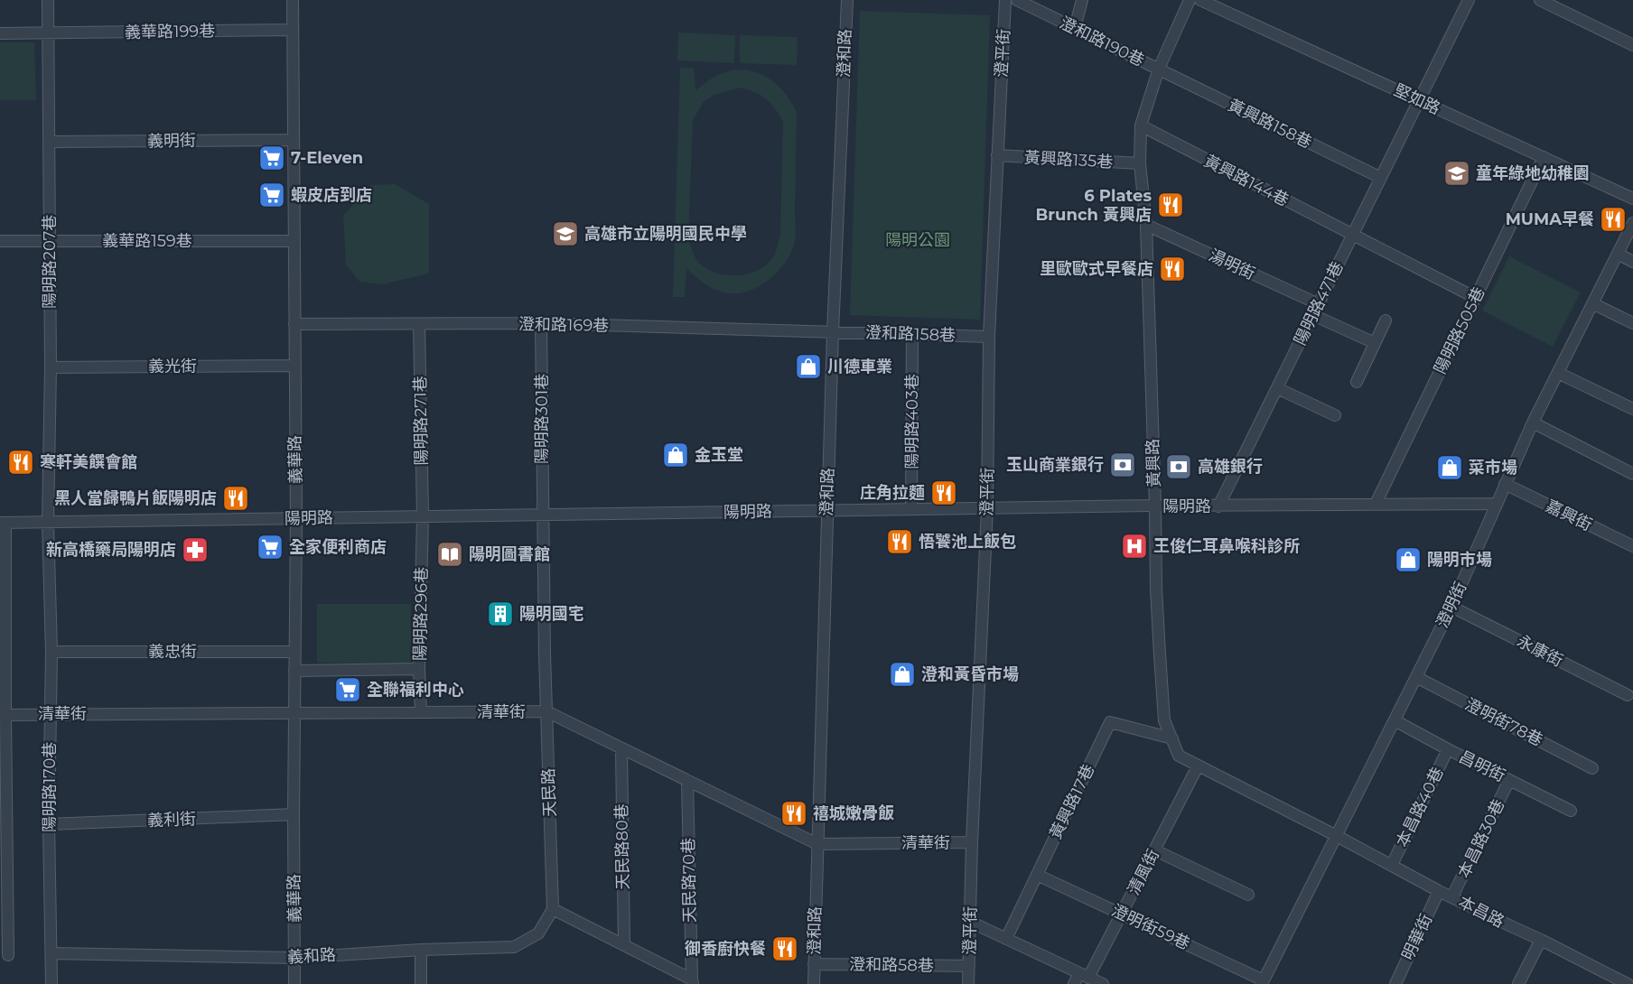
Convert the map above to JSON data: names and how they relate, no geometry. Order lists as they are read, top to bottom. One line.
{"streets":{"street":["義華路199巷","澄和路190巷","澄和路","澄平街","堅如路","黃興路158巷","義明街","黃興路135巷","黃興路144巷","義華路159巷","陽明路207巷","湯明街","陽明路471巷","澄和路169巷","陽明路505巷","澄和路158巷","義光街","陽明路301巷","陽明路271巷","陽明路403巷","義華路","黃興路","陽明路","嘉興街","澄明街","陽明路296巷","永康街","義忠街","清華街","澄明街78巷","昌明街","陽明路170巷","天民路","黃興路17巷","本昌路40巷","義利街","本昌路30巷","天民路80巷","清風街","天民路70巷","本昌路","澄明街59巷","明華街","義和路","澄和路58巷"]},"crossings":[["義華路199巷","陽明路207巷"],["義華路199巷","義華路"],["澄和路190巷","黃興路158巷"],["澄和路190巷","黃興路"],["澄和路","澄和路169巷"],["澄和路","澄和路158巷"],["澄和路","陽明路"],["澄和路","清華街"],["澄和路","澄和路58巷"],["澄平街","黃興路135巷"],["澄平街","澄和路158巷"],["澄平街","陽明路"],["澄平街","清華街"],["澄平街","澄和路58巷"],["堅如路","陽明路471巷"],["堅如路","陽明路505巷"],["黃興路158巷","陽明路471巷"],["黃興路158巷","黃興路"],["義明街","陽明路207巷"],["義明街","義華路"],["黃興路135巷","黃興路"],["黃興路144巷","陽明路471巷"],["黃興路144巷","陽明路505巷"],["黃興路144巷","黃興路"],["義華路159巷","陽明路207巷"],["義華路159巷","義華路"],["陽明路207巷","義光街"],["陽明路207巷","陽明路"],["陽明路207巷","陽明路170巷"],["湯明街","陽明路471巷"],["湯明街","黃興路"],["陽明路471巷","陽明路"],["澄和路169巷","澄和路158巷"],["澄和路169巷","陽明路301巷"],["澄和路169巷","陽明路271巷"],["澄和路169巷","義華路"],["陽明路505巷","陽明路"],["澄和路158巷","陽明路403巷"],["義光街","義華路"],["陽明路301巷","陽明路"],["陽明路301巷","天民路"],["陽明路271巷","陽明路"],["陽明路271巷","陽明路296巷"],["陽明路403巷","陽明路"],["義華路","陽明路"],["義華路","義忠街"],["義華路","清華街"],["義華路","義利街"],["義華路","義和路"],["黃興路","陽明路"],["黃興路","澄明街"],["黃興路","黃興路17巷"],["黃興路","清風街"],["黃興路","本昌路"],["陽明路","澄明街"],["陽明路","陽明路296巷"],["陽明路","陽明路170巷"],["陽明路","天民路"],["嘉興街","澄明街"],["澄明街","永康街"],["澄明街","澄明街78巷"],["澄明街","昌明街"],["澄明街","本昌路"],["澄明街","澄明街59巷"],["陽明路296巷","清華街"],["義忠街","陽明路170巷"],["清華街","陽明路170巷"],["清華街","天民路"],["清華街","天民路80巷"],["清華街","天民路70巷"],["昌明街","本昌路40巷"],["昌明街","本昌路30巷"],["陽明路170巷","義利街"],["陽明路170巷","義和路"],["天民路","義和路"],["黃興路17巷","澄明街59巷"],["本昌路40巷","本昌路"],["本昌路30巷","本昌路"],["清風街","澄明街59巷"],["本昌路","明華街"]],"parks":["陽明公園"],"places":{"supermarket":["7-Eleven","蝦皮店到店","全家便利商店","全聯福利中心"],"school or university":["童年綠地幼稚園","高雄市立陽明國民中學"],"restaurant":["6 Plates Brunch 黃興店","MUMA早餐","里歐歐式早餐店","寒軒美饌會館","庄角拉麵","黑人當歸鴨片飯陽明店","悟饕池上飯包","禧城嫩骨飯","御香廚快餐"],"shop":["川德車業","金玉堂","菜市場","陽明市場","澄和黃昏市場"],"bank":["玉山商業銀行","高雄銀行"],"hospital":["王俊仁耳鼻喉科診所"],"pharmacy":["新高橋藥局陽明店"],"library":["陽明圖書館"],"building":["陽明國宅"]}}
